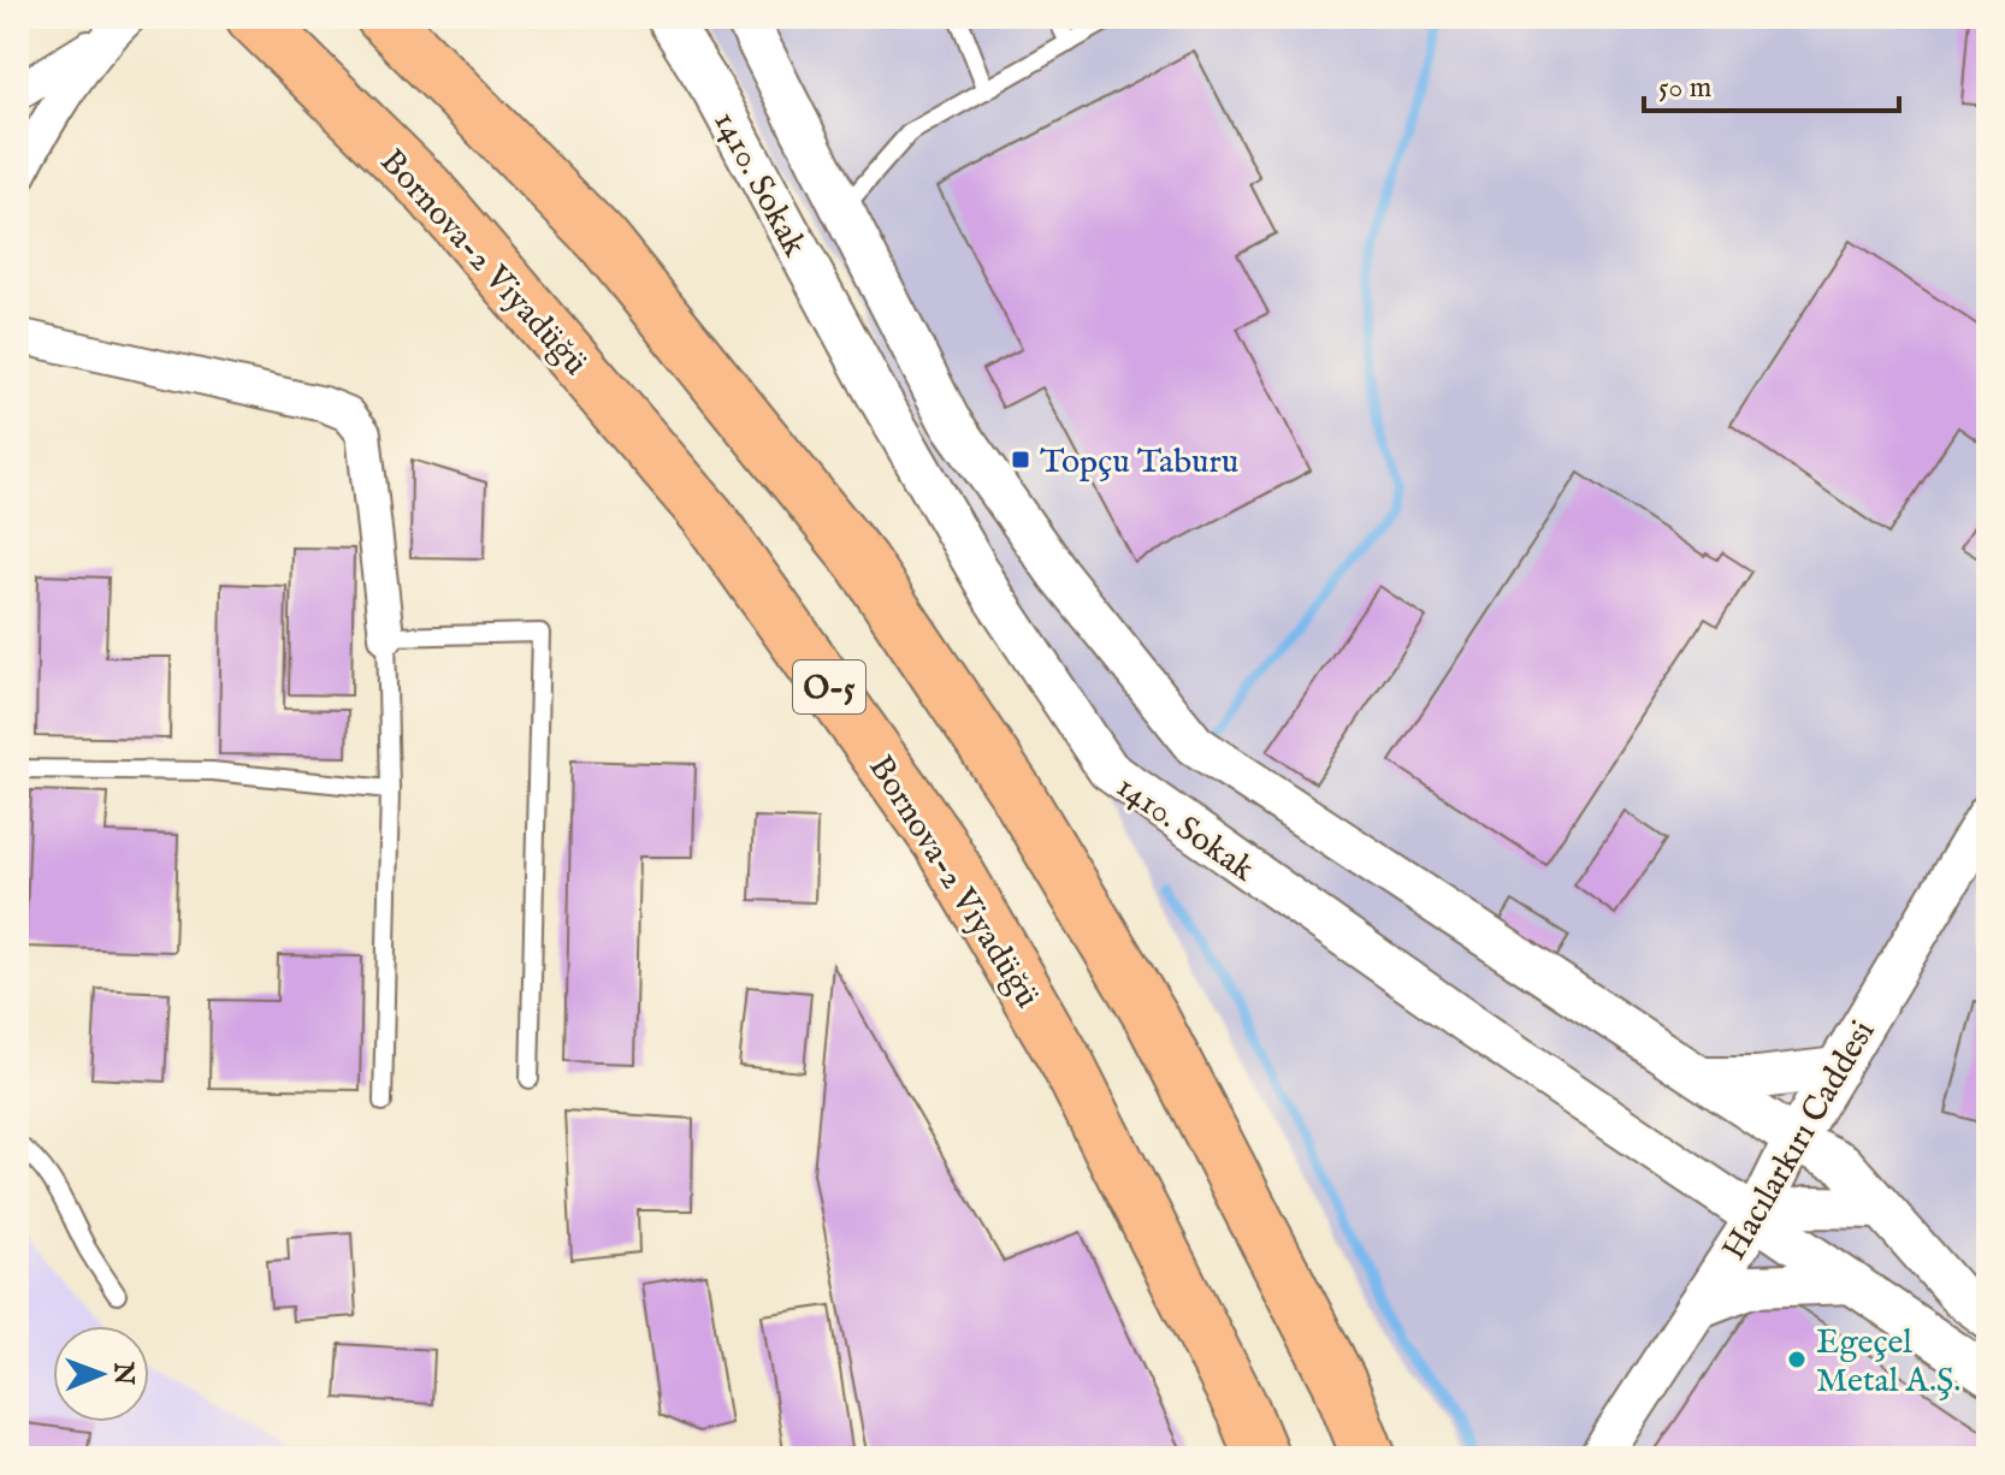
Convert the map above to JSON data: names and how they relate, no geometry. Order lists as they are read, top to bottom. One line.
{"streets":{"highway":["Bornova-2 Viyadüğü","O-5"],"street":["1410. Sokak","Hacılarkırı Caddesi"]},"crossings":[["1410. Sokak","Hacılarkırı Caddesi"]],"places":{"transit":["Topçu Taburu"],"other":["Egeçel Metal A.Ş."]},"scale_bar":"50 m","north":"right"}
